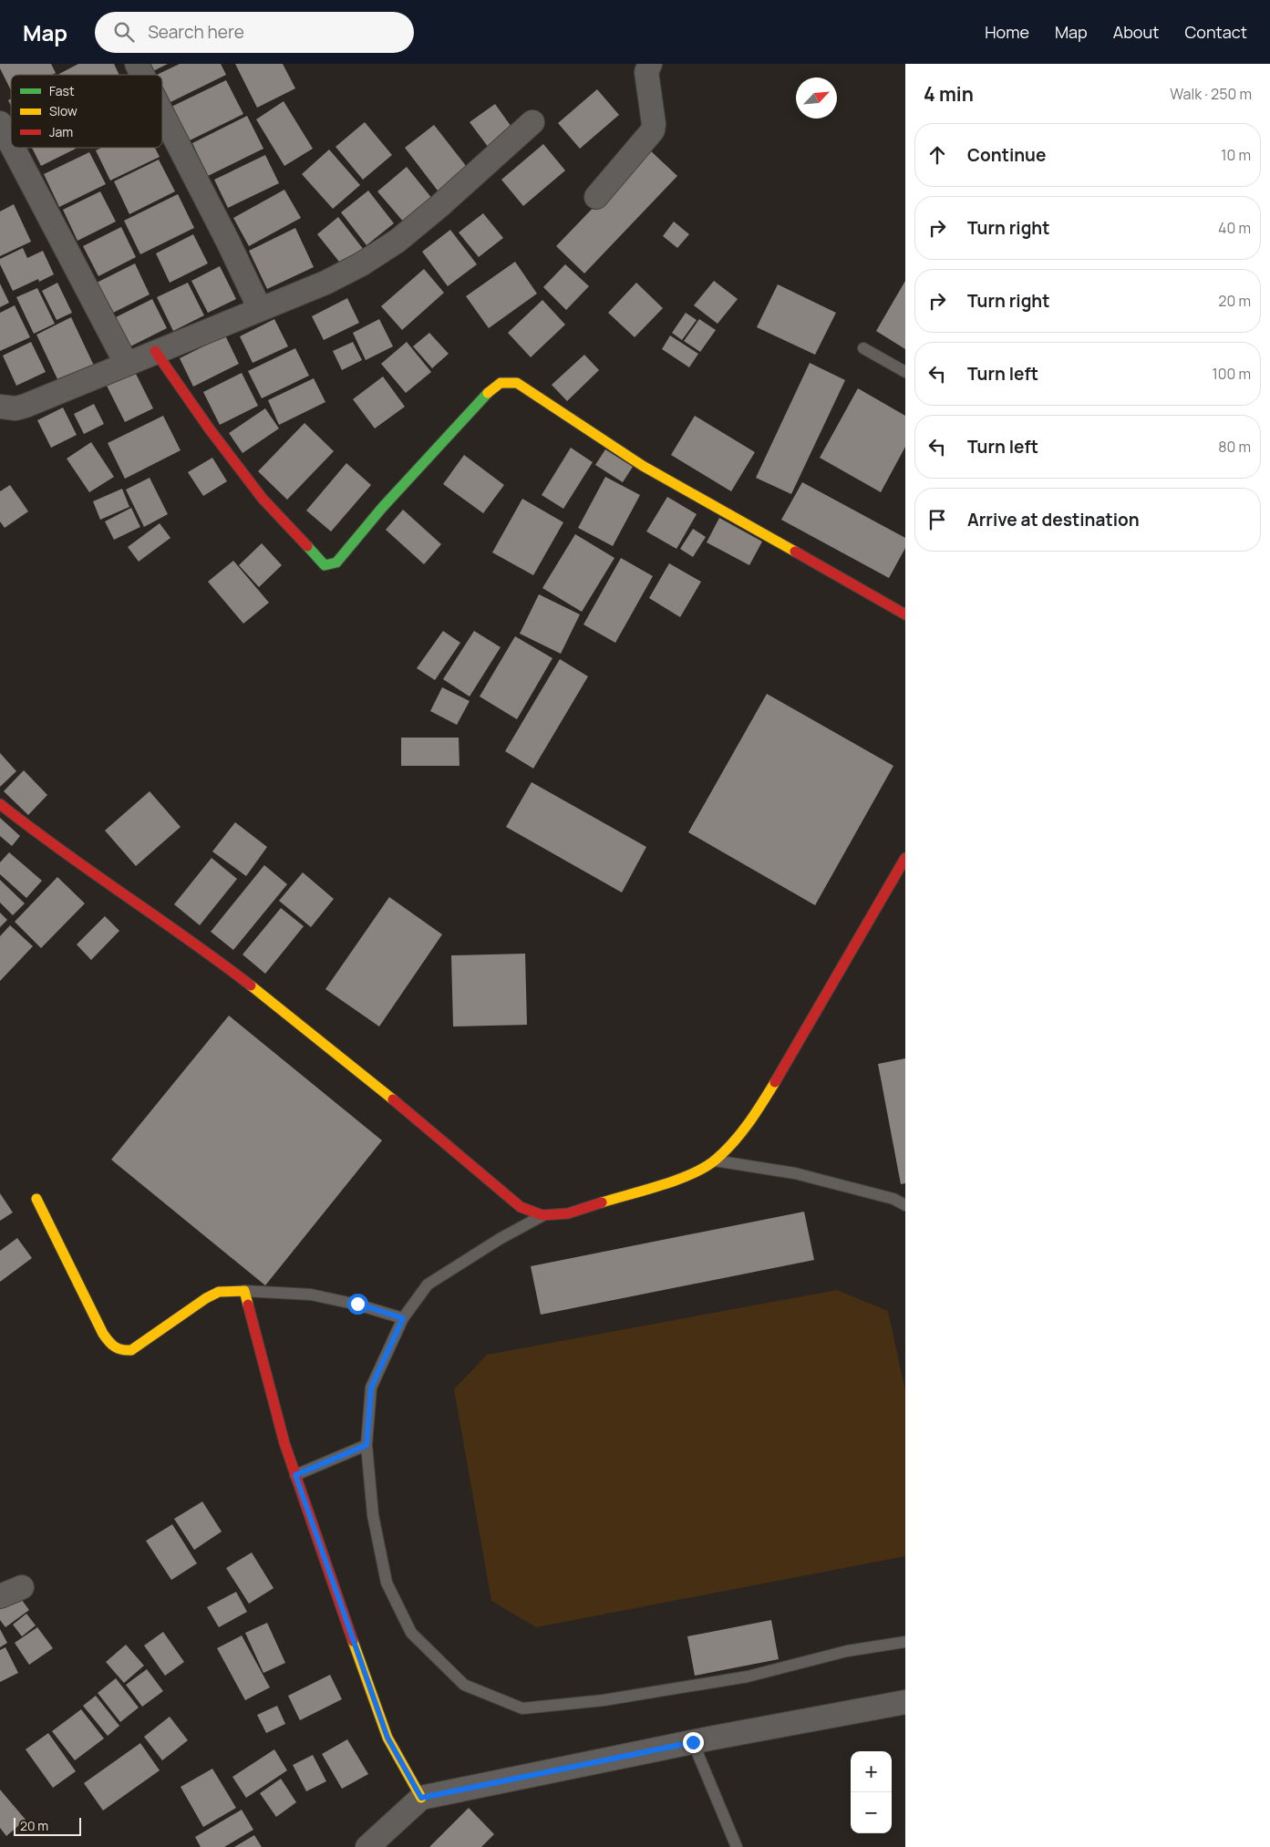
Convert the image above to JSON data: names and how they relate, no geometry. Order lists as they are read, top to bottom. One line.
{"legend":["Fast","Slow","Jam"],"scale_bar":"20 m","north":"top right","page":{"header":"Map","search":"Search here","nav":["Home","Map","About","Contact"],"heading":["4 min","Walk · 250 m"],"list":[["Continue","10 m"],["Turn right","40 m"],["Turn right","20 m"],["Turn left","100 m"],["Turn left","80 m"],"Arrive at destination"],"map_buttons":["+","−"],"scale":"20 m"}}
